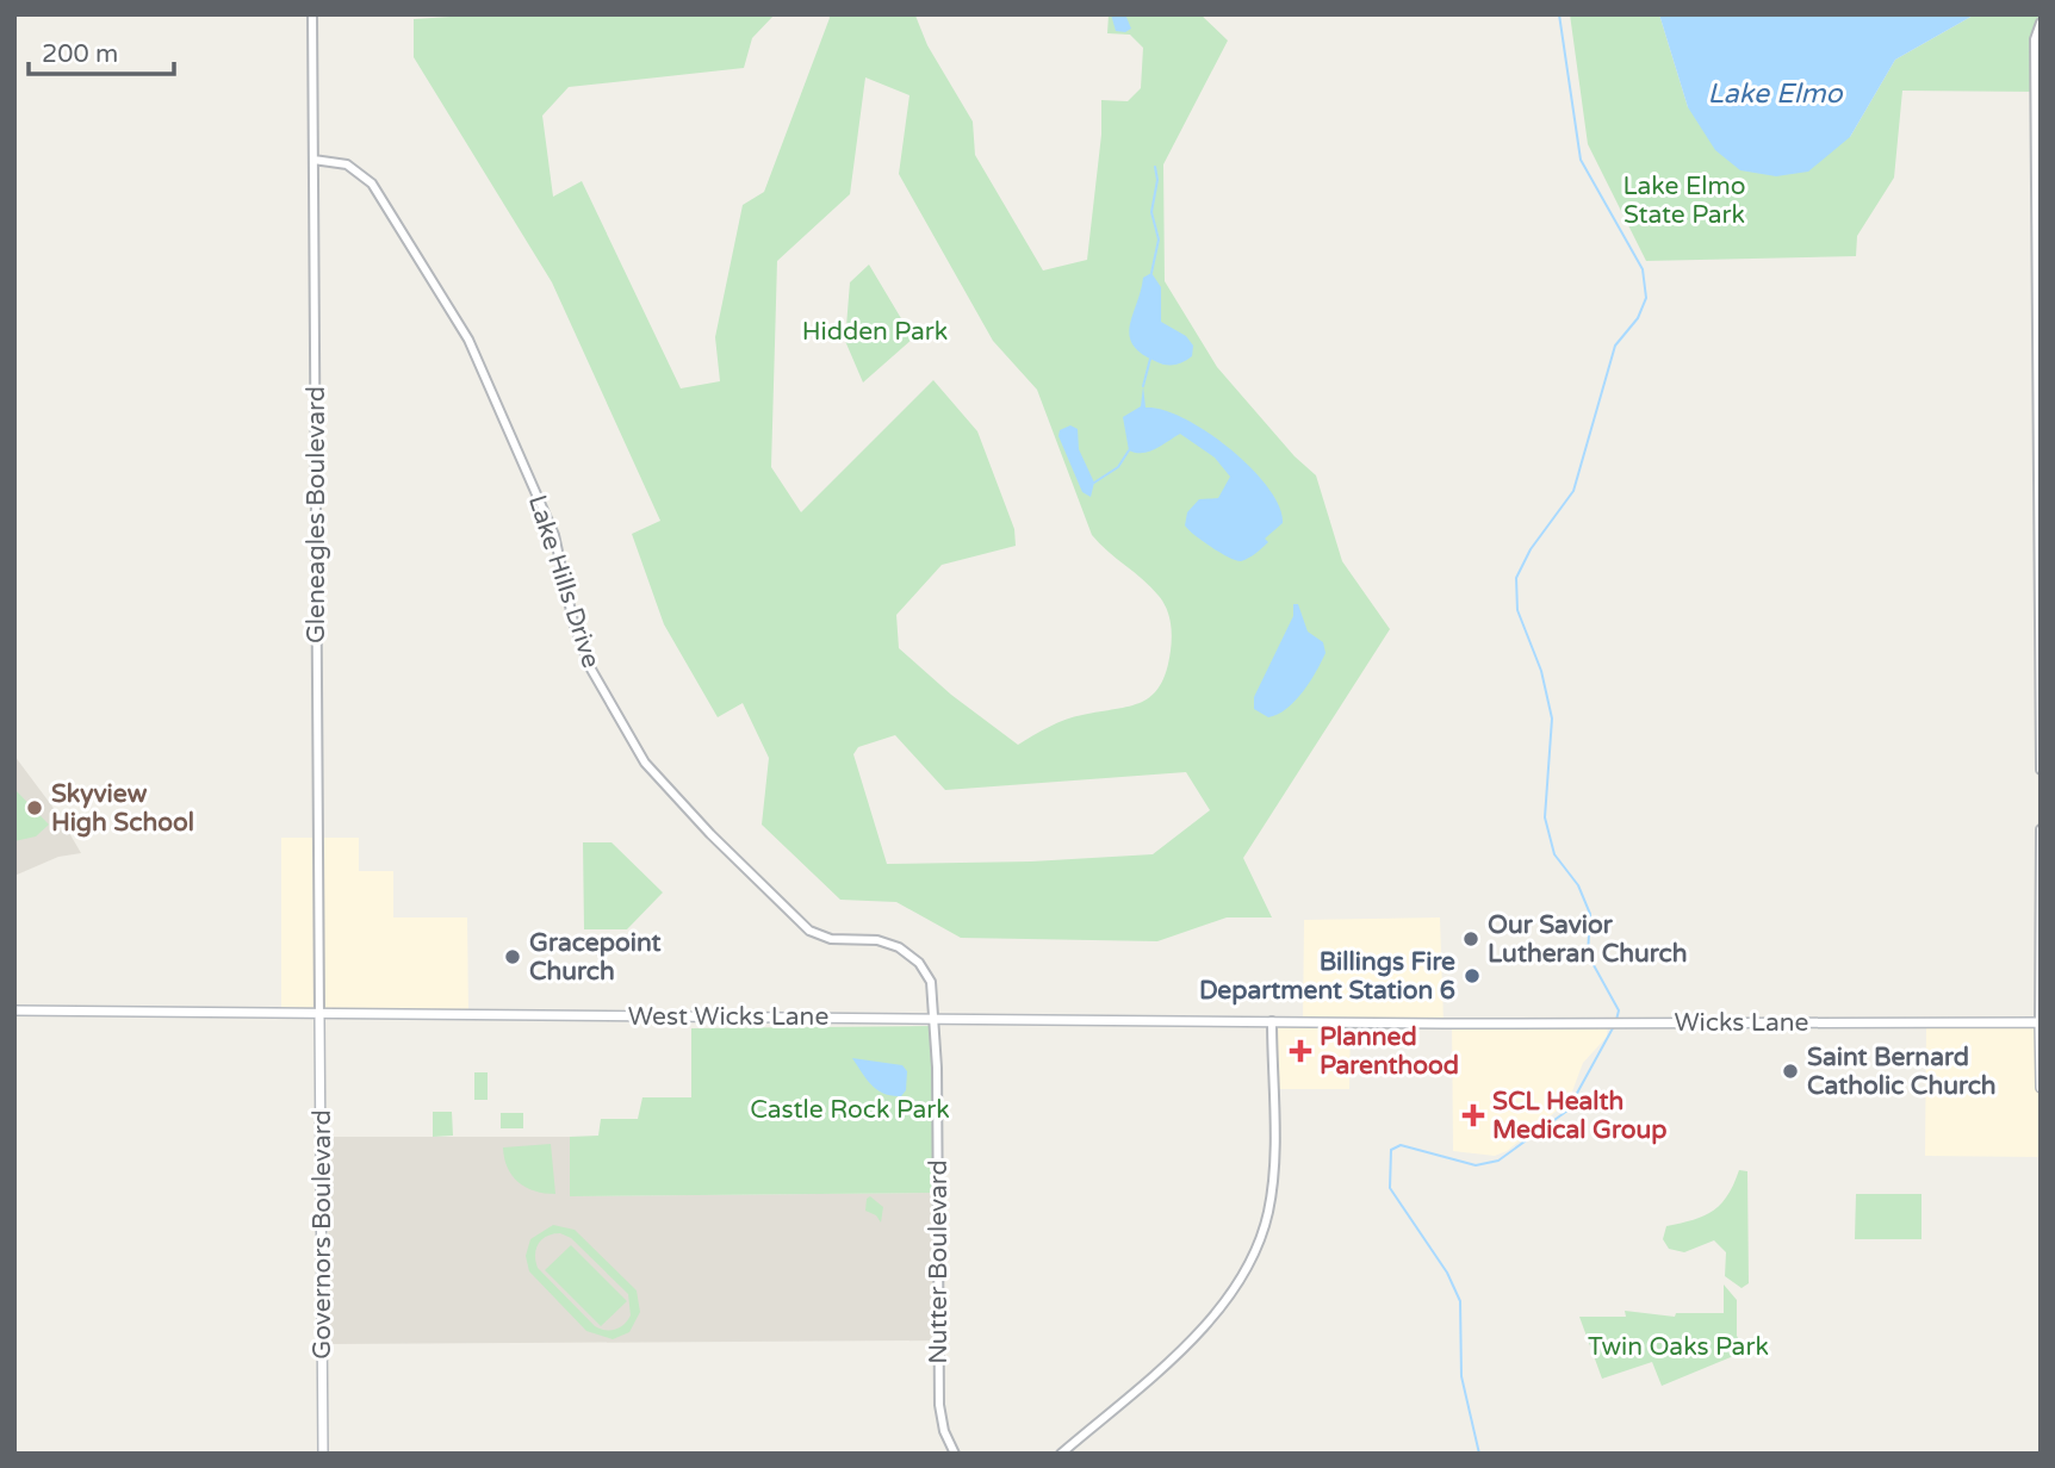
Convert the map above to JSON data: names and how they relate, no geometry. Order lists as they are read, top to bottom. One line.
{"streets":{"main road":["West Wicks Lane","Wicks Lane","Governors Boulevard"],"street":["Gleneagles Boulevard","Lake Hills Drive","Nutter Boulevard"]},"crossings":[["Gleneagles Boulevard","Lake Hills Drive"],["Gleneagles Boulevard","West Wicks Lane"],["Gleneagles Boulevard","Governors Boulevard"],["Lake Hills Drive","West Wicks Lane"],["Lake Hills Drive","Nutter Boulevard"],["West Wicks Lane","Wicks Lane"],["West Wicks Lane","Governors Boulevard"],["West Wicks Lane","Nutter Boulevard"]],"water":["Lake Elmo"],"parks":["Lake Elmo State Park","Hidden Park","Castle Rock Park","Twin Oaks Park"],"places":{"other":["Skyview High School","Our Savior Lutheran Church","Gracepoint Church","Billings Fire Department Station 6","Saint Bernard Catholic Church"],"health":["Planned Parenthood","SCL Health Medical Group"]},"scale_bar":"200 m"}
